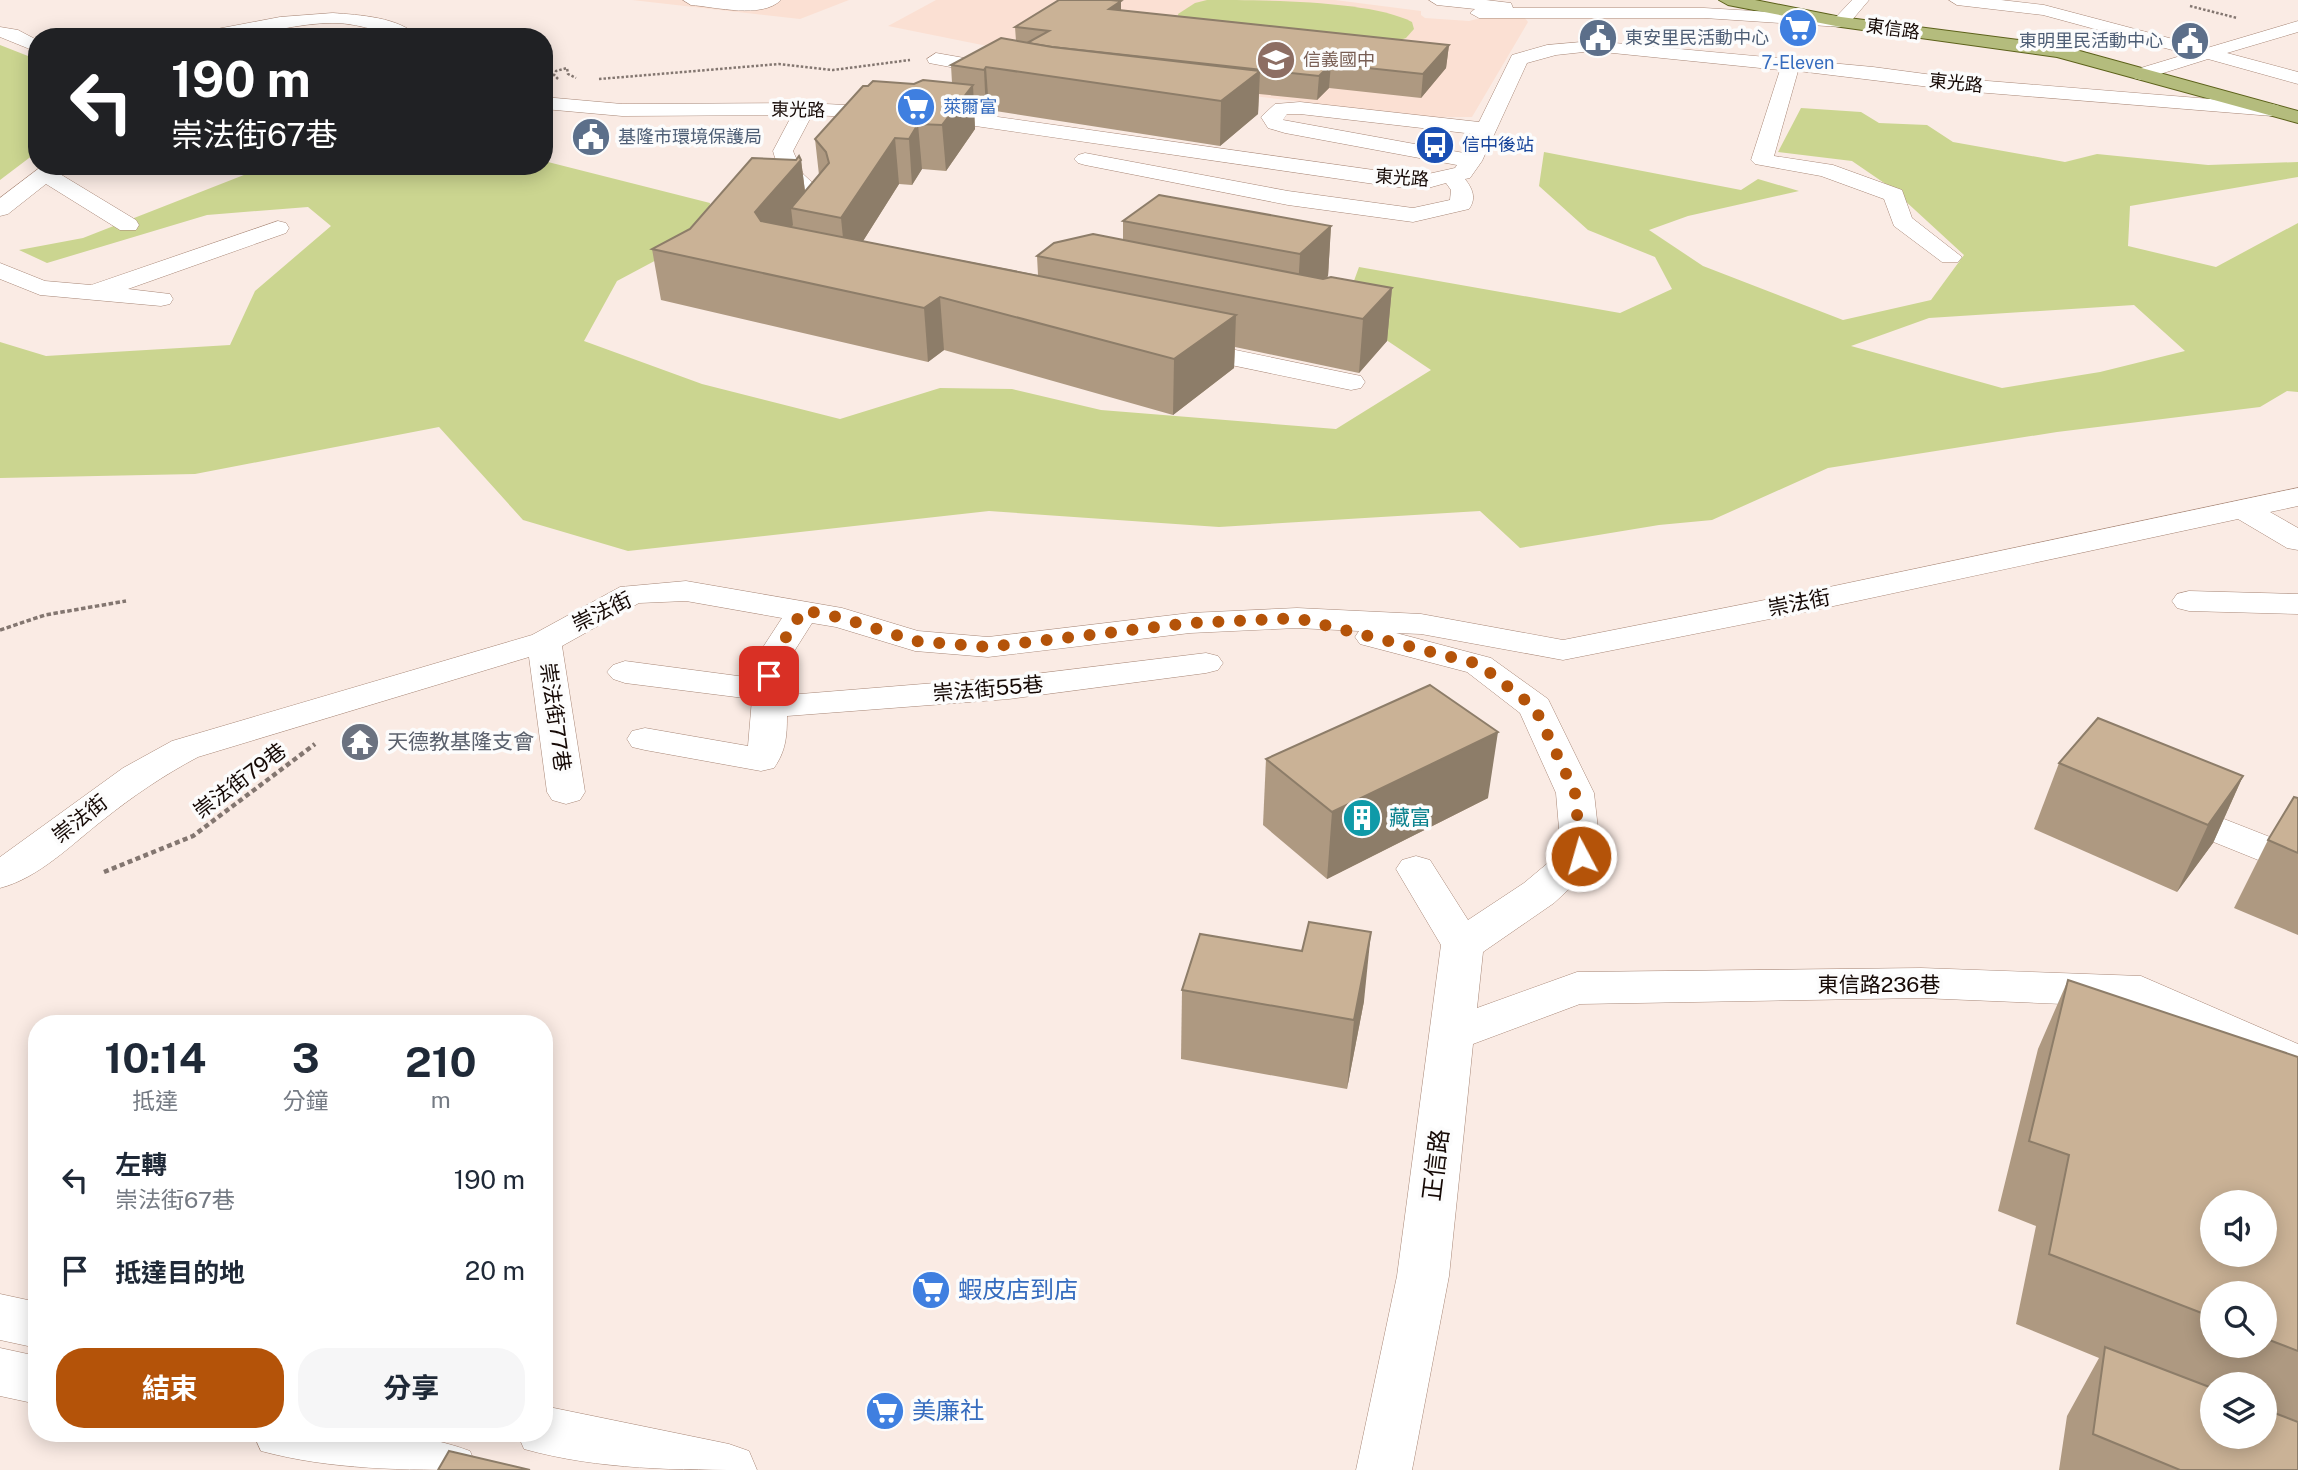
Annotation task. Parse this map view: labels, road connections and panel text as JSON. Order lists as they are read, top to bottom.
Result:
{
  "streets": {
    "main road": ["東信路"],
    "street": [
      "東光路",
      "崇法街",
      "崇法街55巷",
      "崇法街77巷",
      "東信路236巷",
      "正信路"
    ],
    "path": ["崇法街79巷"]
  },
  "crossings": [
    ["東信路", "東光路"],
    ["崇法街", "崇法街77巷"],
    ["崇法街", "正信路"],
    ["東信路236巷", "正信路"]
  ],
  "places": {
    "supermarket": [
      "7-Eleven",
      "萊爾富",
      "蝦皮店到店",
      "美廉社"
    ],
    "public building": ["東安里民活動中心", "東明里民活動中心", "基隆市環境保護局"],
    "school or university": ["信義國中"],
    "bus stop": ["信中後站"],
    "temple": ["天德教基隆支會"],
    "building": ["藏富"]
  },
  "page": {
    "turn": ["190 m", "崇法街67巷"],
    "eta": [
      "10:14",
      "抵達",
      "3",
      "分鐘",
      "210",
      "m"
    ],
    "list": [
      {
        "name": "左轉",
        "note": "崇法街67巷",
        "value": "190 m"
      },
      {
        "name": "抵達目的地",
        "value": "20 m"
      }
    ],
    "buttons": ["結束", "分享"]
  }
}
